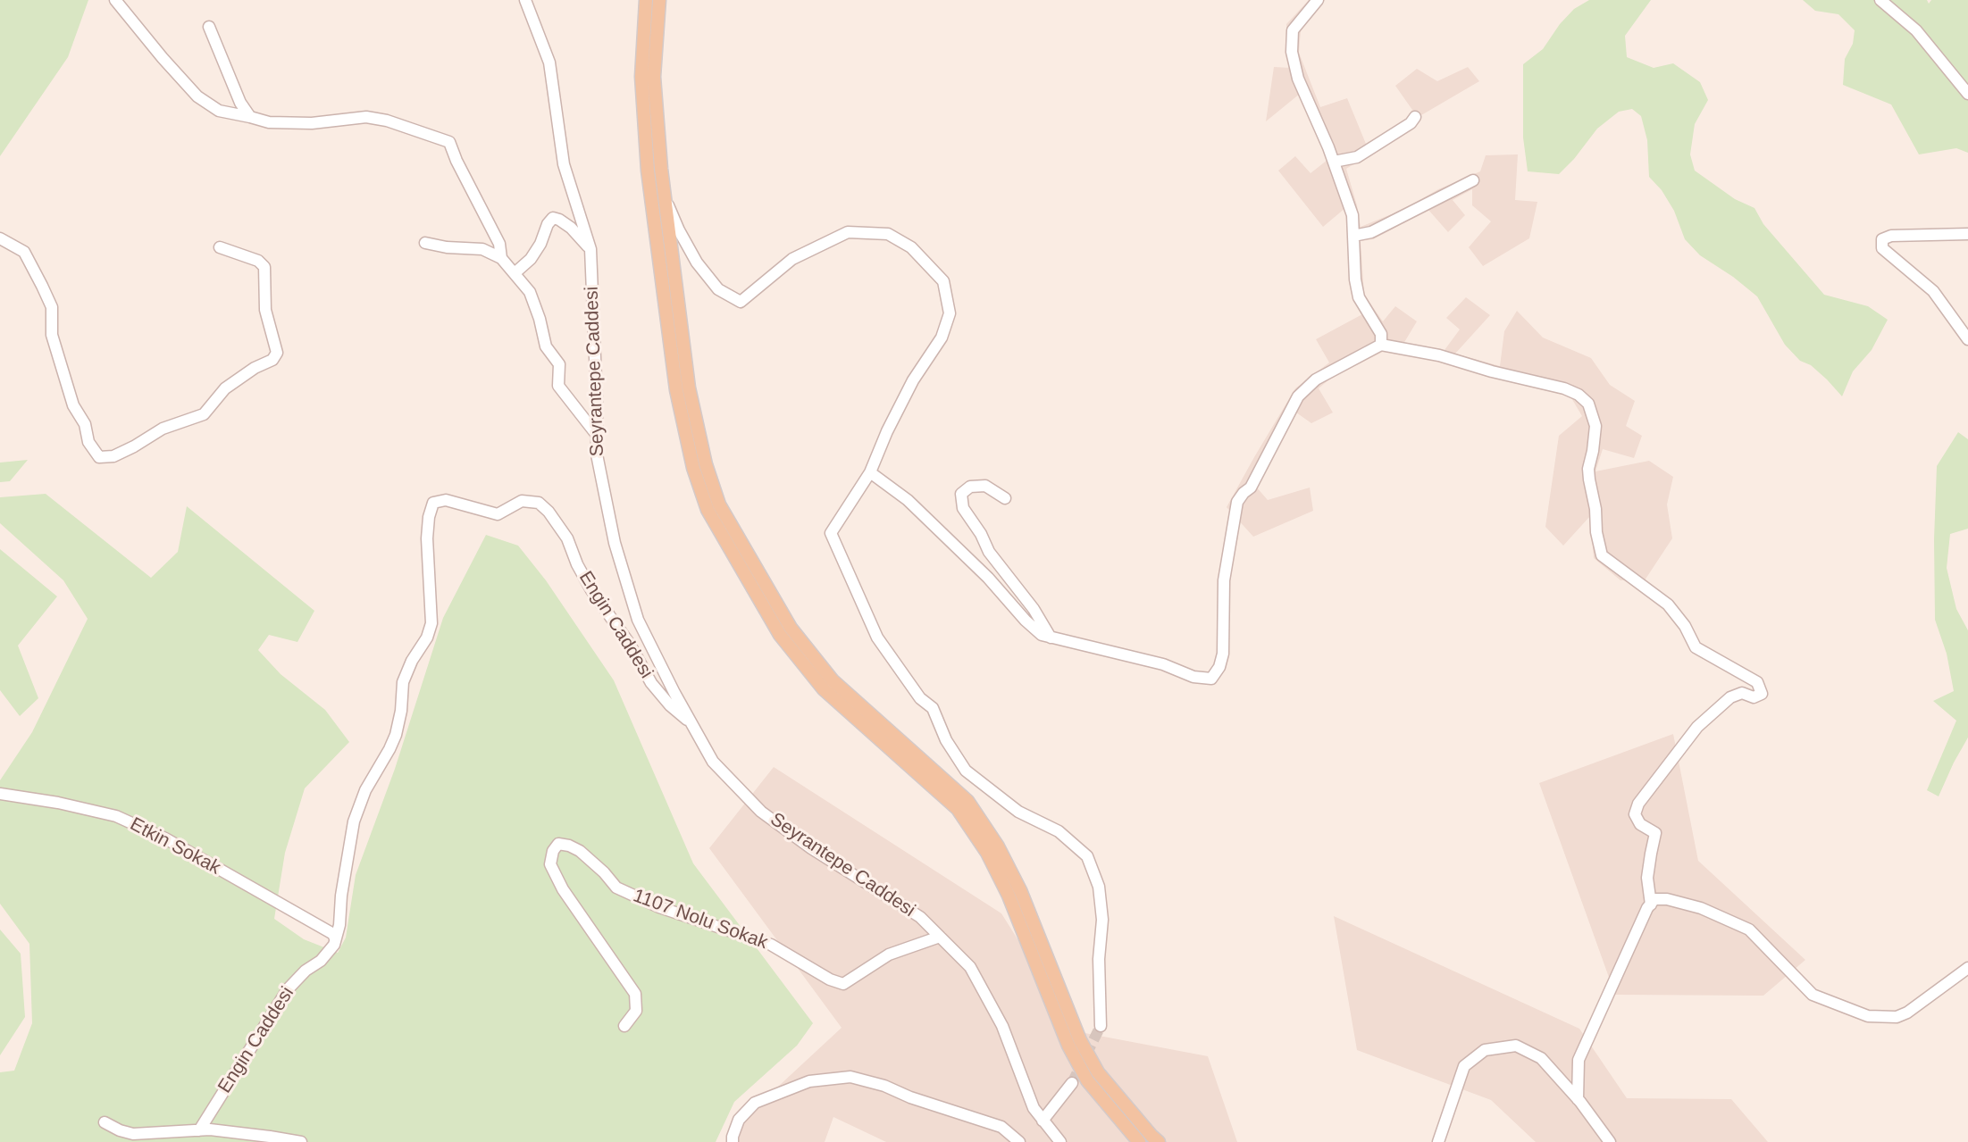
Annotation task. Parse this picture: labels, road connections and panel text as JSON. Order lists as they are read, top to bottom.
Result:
{
  "streets": {
    "street": [
      "Seyrantepe Caddesi",
      "Engin Caddesi",
      "Etkin Sokak",
      "1107 Nolu Sokak"
    ]
  },
  "crossings": [
    ["Seyrantepe Caddesi", "Engin Caddesi"],
    ["Seyrantepe Caddesi", "1107 Nolu Sokak"],
    ["Engin Caddesi", "Etkin Sokak"]
  ]
}
